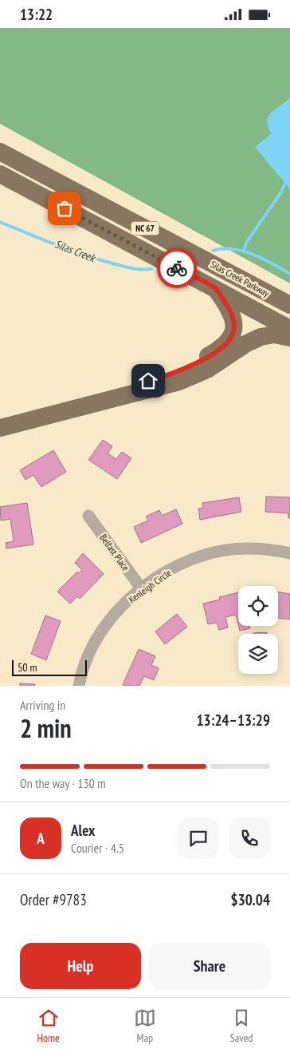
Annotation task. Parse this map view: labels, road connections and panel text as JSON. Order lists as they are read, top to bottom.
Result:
{
  "streets": {
    "main road": ["NC 67", "Silas Creek Parkway"],
    "street": ["Belfast Place", "Kenleigh Circle"]
  },
  "crossings": [
    ["Belfast Place", "Kenleigh Circle"]
  ],
  "water": ["Silas Creek"],
  "scale_bar": "50 m",
  "page": {
    "status": "13:22",
    "scale": "50 m",
    "heading": ["2 min", "Arriving in", "13:24–13:29"],
    "panel": [
      "Alex",
      "Courier · 4.5",
      "Order #9783",
      "$30.04"
    ],
    "bar": "On the way · 130 m",
    "round": "A",
    "buttons": ["Help", "Share"],
    "tabs": ["Home", "Map", "Saved"]
  }
}
